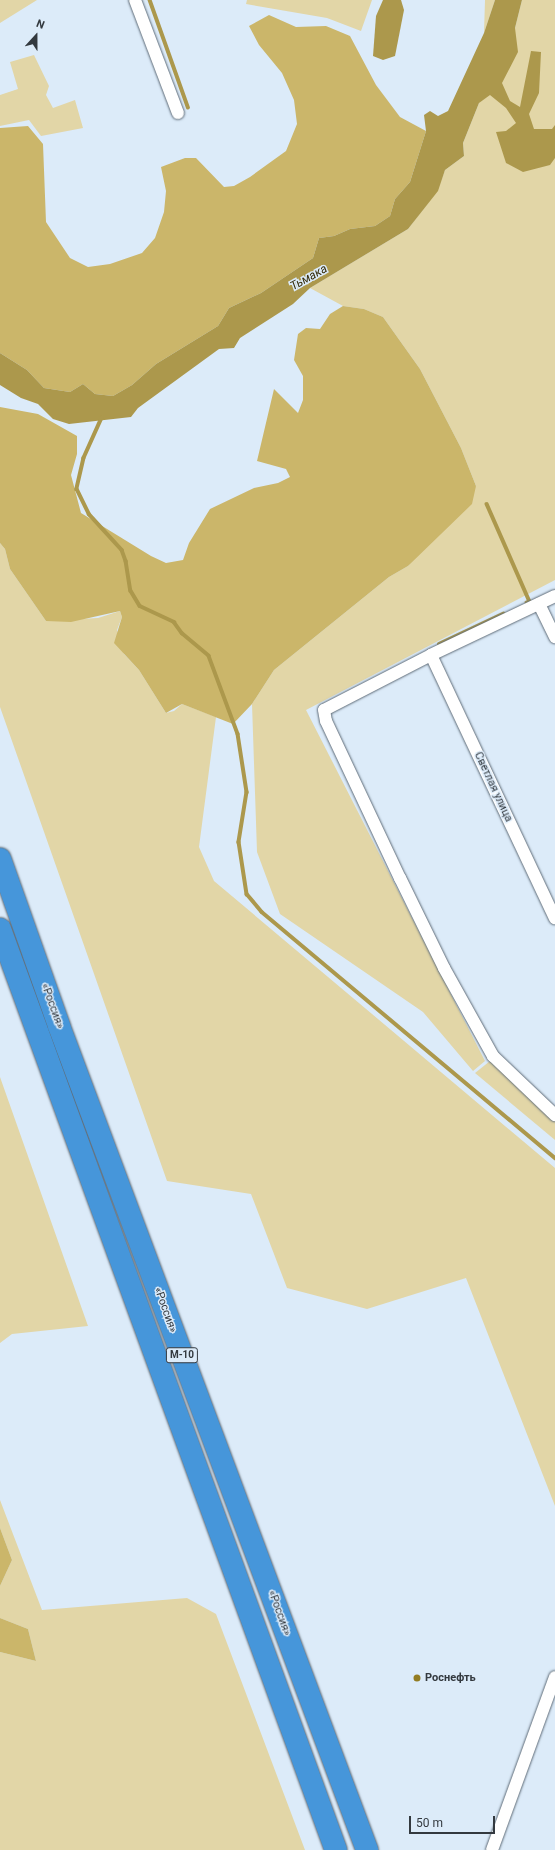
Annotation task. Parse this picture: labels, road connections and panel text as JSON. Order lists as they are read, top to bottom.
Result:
{
  "streets": {
    "highway": ["«Россия»", "М-10"],
    "street": ["Светлая улица"]
  },
  "water": ["Тьмака"],
  "places": ["Роснефть"],
  "scale_bar": "50 m",
  "north": "top"
}
